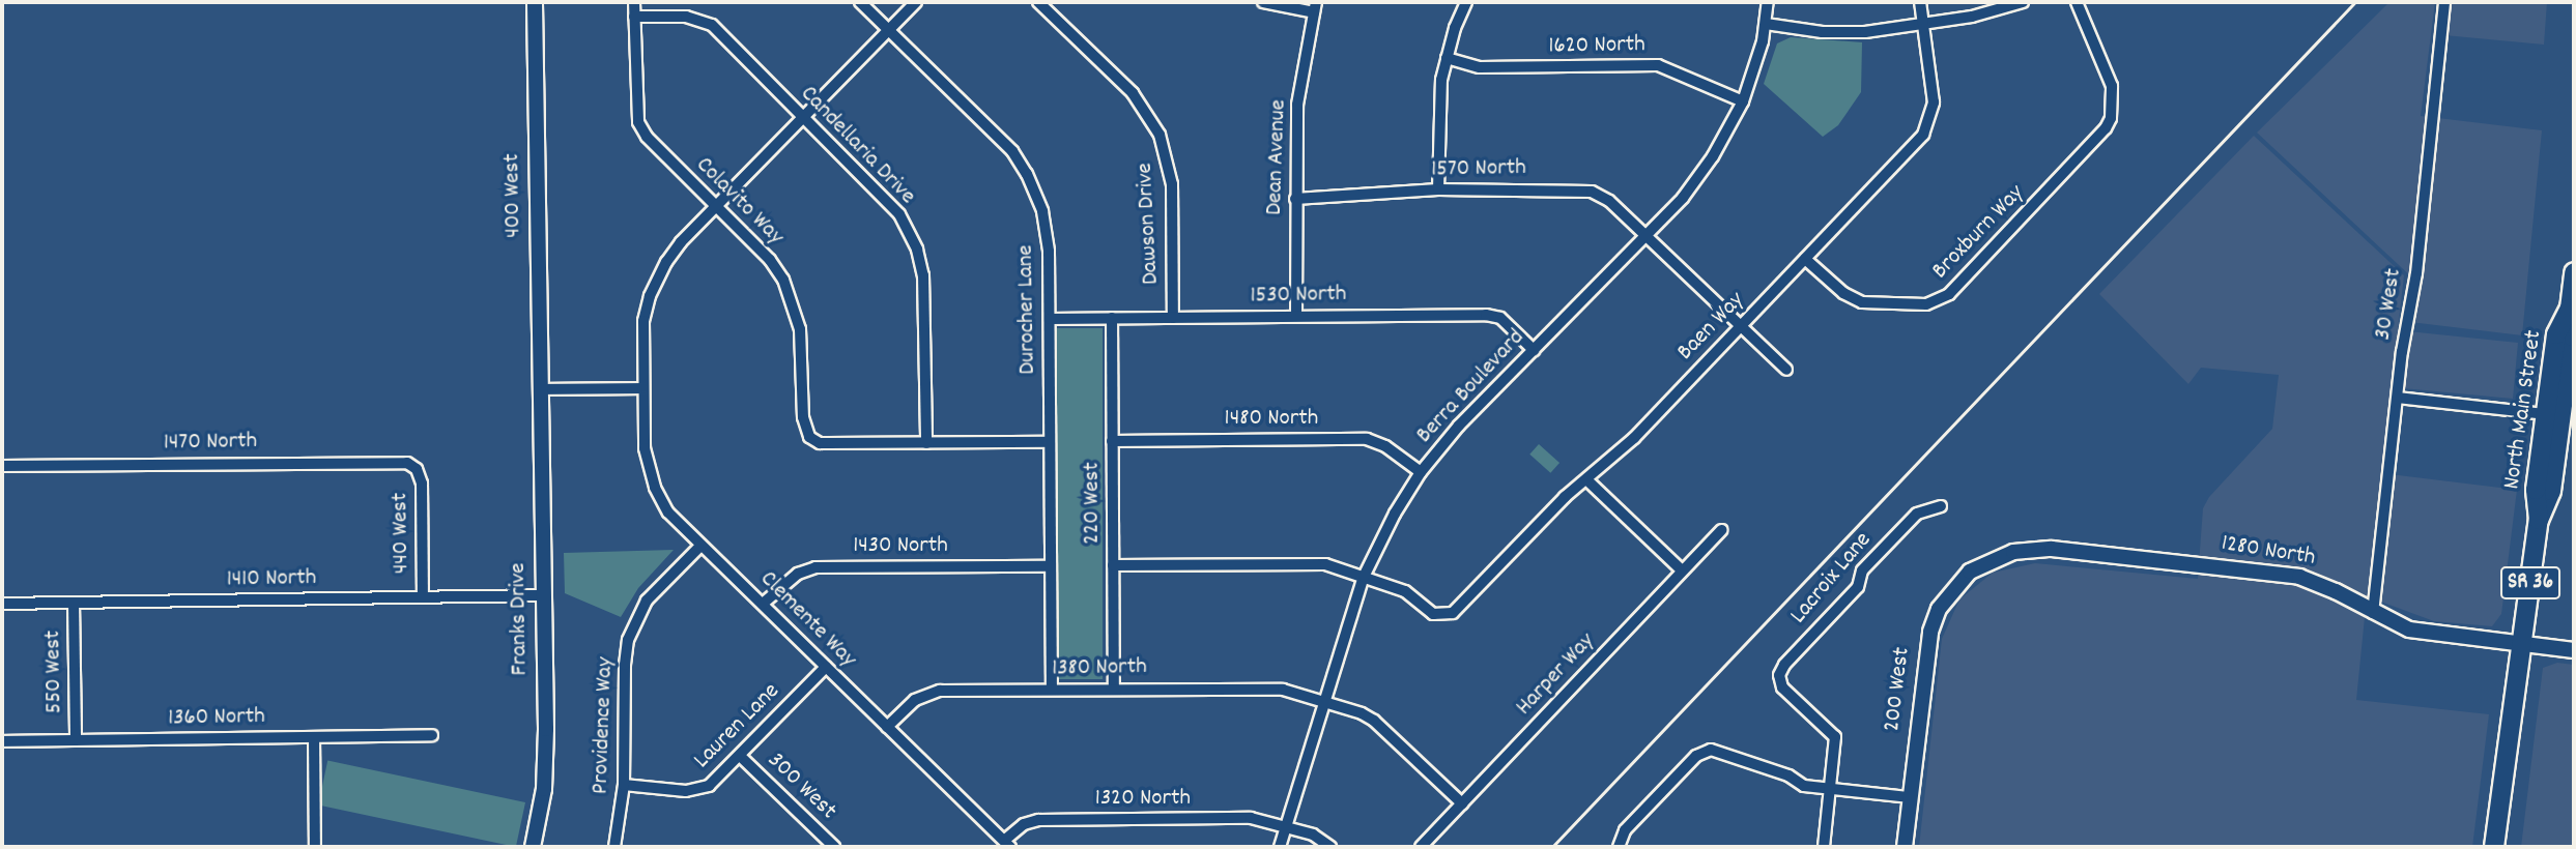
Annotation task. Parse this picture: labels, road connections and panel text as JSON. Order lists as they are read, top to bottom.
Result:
{
  "streets": {
    "highway": ["North Main Street", "SR 36"],
    "street": [
      "1620 North",
      "Candellaria Drive",
      "Dean Avenue",
      "1570 North",
      "400 West",
      "Colavito Way",
      "Dawson Drive",
      "Broxburn Way",
      "1530 North",
      "30 West",
      "Durocher Lane",
      "Baen Way",
      "Berra Boulevard",
      "1480 North",
      "1470 North",
      "220 West",
      "440 West",
      "1430 North",
      "1280 North",
      "Lacroix Lane",
      "1410 North",
      "Franks Drive",
      "Clemente Way",
      "1380 North",
      "550 West",
      "Harper Way",
      "200 West",
      "1360 North",
      "Providence Way",
      "Lauren Lane",
      "300 West",
      "1320 North"
    ]
  },
  "crossings": [
    ["1620 North", "Berra Boulevard"],
    ["Candellaria Drive", "Colavito Way"],
    ["Candellaria Drive", "Clemente Way"],
    ["Dean Avenue", "1570 North"],
    ["Dean Avenue", "1530 North"],
    ["1570 North", "Baen Way"],
    ["1570 North", "Berra Boulevard"],
    ["400 West", "Franks Drive"],
    ["Colavito Way", "Clemente Way"],
    ["Dawson Drive", "1530 North"],
    ["Broxburn Way", "Baen Way"],
    ["1530 North", "Durocher Lane"],
    ["1530 North", "Berra Boulevard"],
    ["1530 North", "220 West"],
    ["30 West", "1280 North"],
    ["Durocher Lane", "1430 North"],
    ["Durocher Lane", "Clemente Way"],
    ["Durocher Lane", "1380 North"],
    ["Baen Way", "Berra Boulevard"],
    ["Berra Boulevard", "1480 North"],
    ["Berra Boulevard", "1380 North"],
    ["Berra Boulevard", "1320 North"],
    ["North Main Street", "1280 North"],
    ["1480 North", "220 West"],
    ["1470 North", "440 West"],
    ["220 West", "1380 North"],
    ["440 West", "1410 North"],
    ["1430 North", "Clemente Way"],
    ["1280 North", "200 West"],
    ["1410 North", "Franks Drive"],
    ["1410 North", "550 West"],
    ["Clemente Way", "1380 North"],
    ["Clemente Way", "Providence Way"],
    ["Clemente Way", "Lauren Lane"],
    ["Clemente Way", "1320 North"],
    ["1380 North", "Harper Way"],
    ["550 West", "1360 North"],
    ["Providence Way", "Lauren Lane"],
    ["Lauren Lane", "300 West"]
  ]
}
